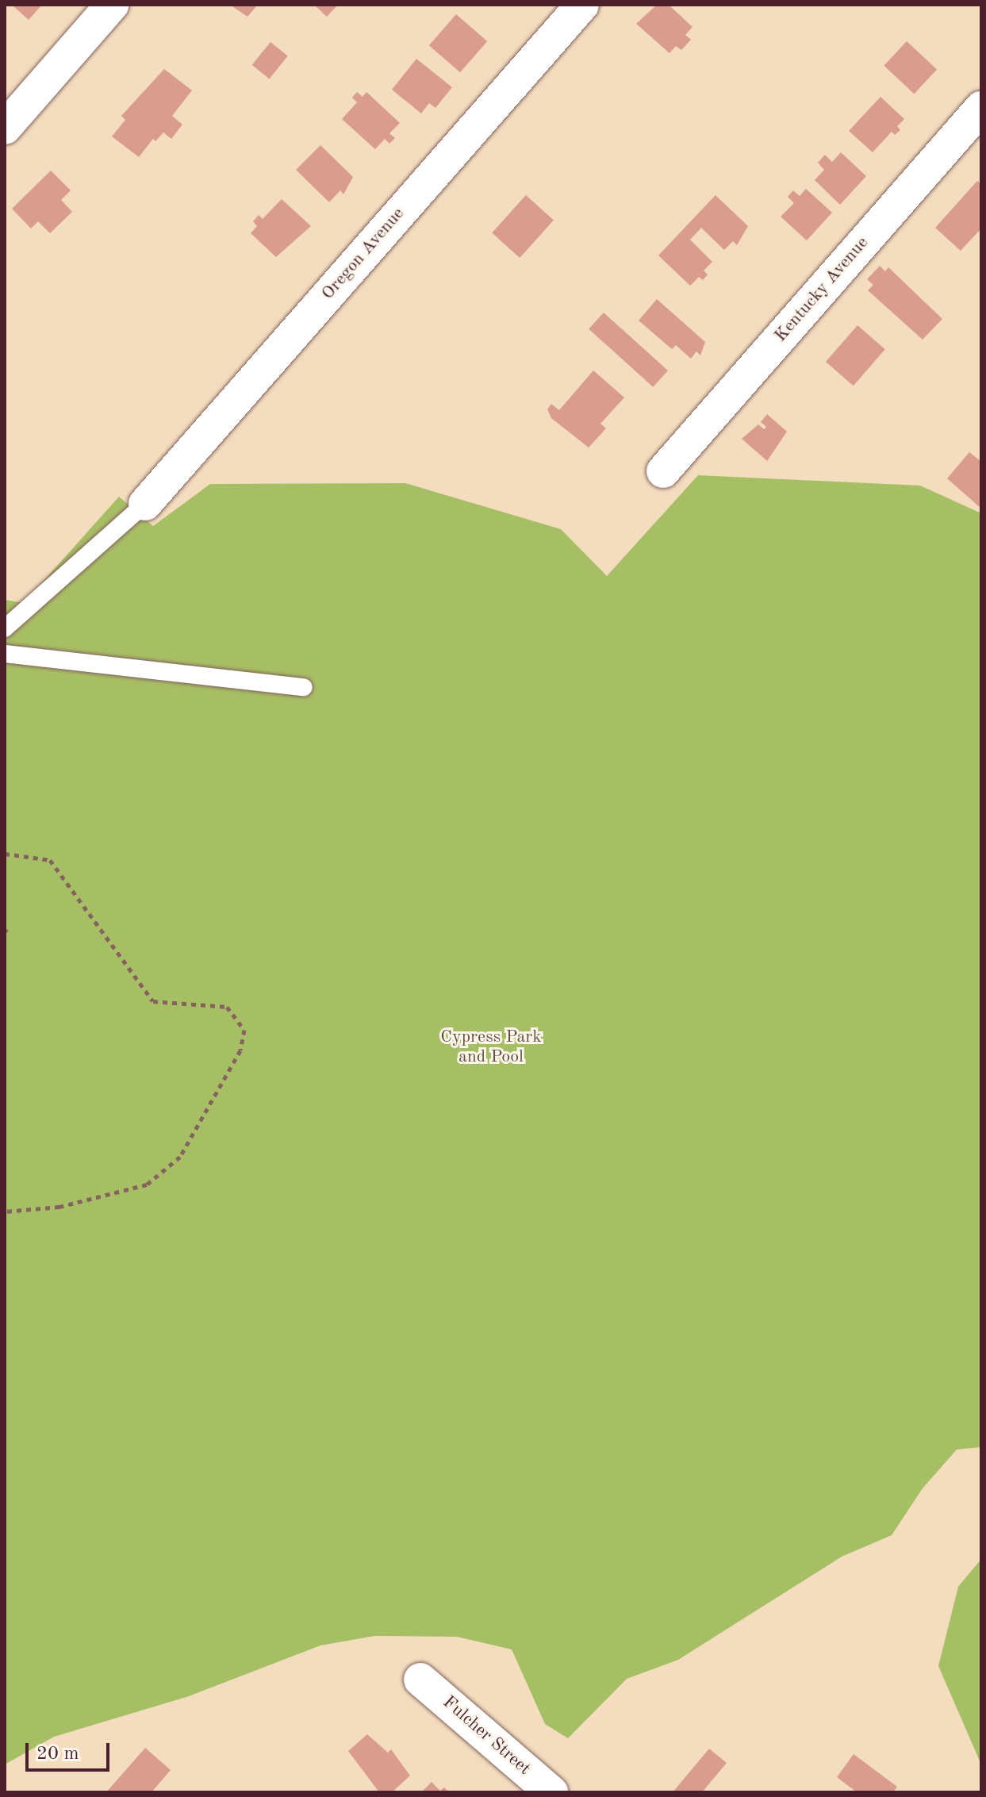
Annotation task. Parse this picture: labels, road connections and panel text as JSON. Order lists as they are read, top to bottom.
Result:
{
  "streets": {
    "street": ["Oregon Avenue", "Kentucky Avenue", "Fulcher Street"]
  },
  "parks": ["Cypress Park and Pool"],
  "scale_bar": "20 m"
}
